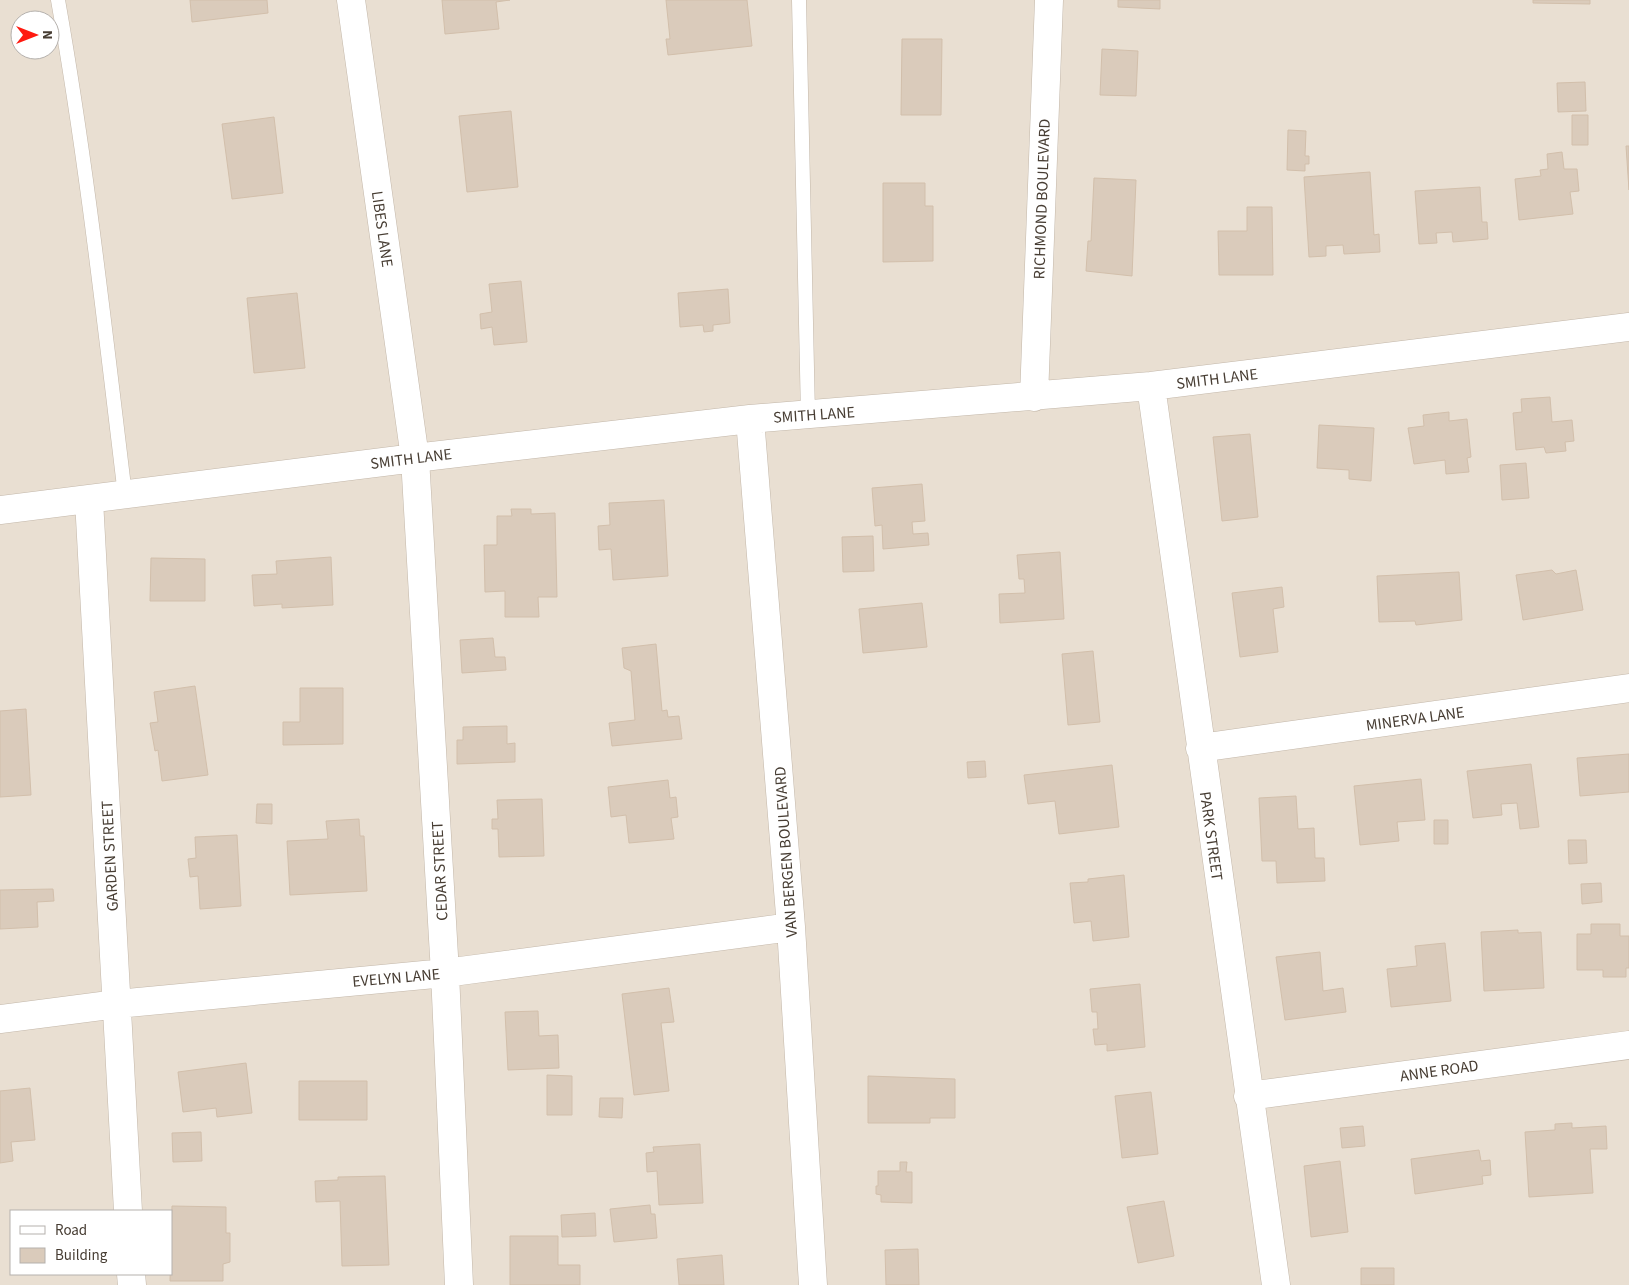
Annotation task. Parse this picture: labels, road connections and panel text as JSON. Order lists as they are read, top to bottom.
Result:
{
  "streets": {
    "street": [
      "RICHMOND BOULEVARD",
      "LIBES LANE",
      "SMITH LANE",
      "MINERVA LANE",
      "PARK STREET",
      "VAN BERGEN BOULEVARD",
      "GARDEN STREET",
      "CEDAR STREET",
      "EVELYN LANE",
      "ANNE ROAD"
    ]
  },
  "crossings": [
    ["RICHMOND BOULEVARD", "SMITH LANE"],
    ["LIBES LANE", "SMITH LANE"],
    ["LIBES LANE", "CEDAR STREET"],
    ["SMITH LANE", "PARK STREET"],
    ["SMITH LANE", "VAN BERGEN BOULEVARD"],
    ["SMITH LANE", "GARDEN STREET"],
    ["SMITH LANE", "CEDAR STREET"],
    ["MINERVA LANE", "PARK STREET"],
    ["PARK STREET", "ANNE ROAD"],
    ["VAN BERGEN BOULEVARD", "EVELYN LANE"],
    ["GARDEN STREET", "EVELYN LANE"],
    ["CEDAR STREET", "EVELYN LANE"]
  ],
  "legend": ["Road", "Building"],
  "north": "right"
}
